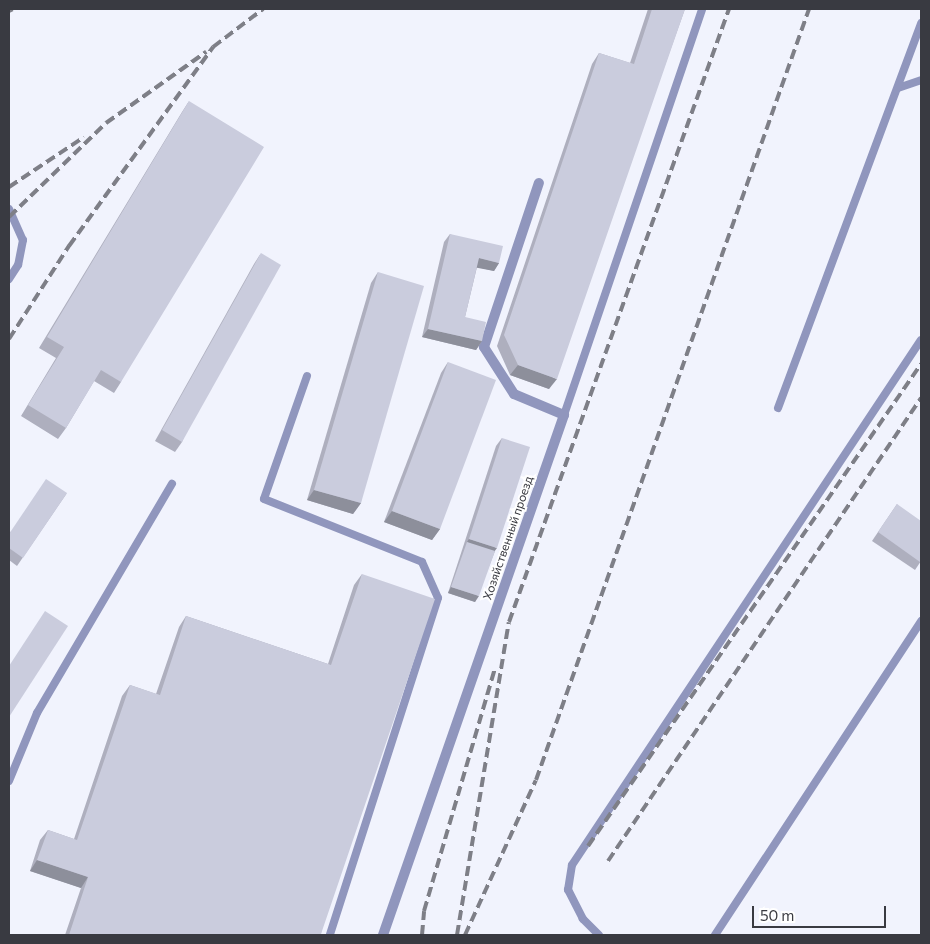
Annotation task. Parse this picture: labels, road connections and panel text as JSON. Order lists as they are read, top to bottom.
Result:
{
  "streets": {
    "street": ["Хозяйственный проезд"]
  },
  "scale_bar": "50 m"
}
